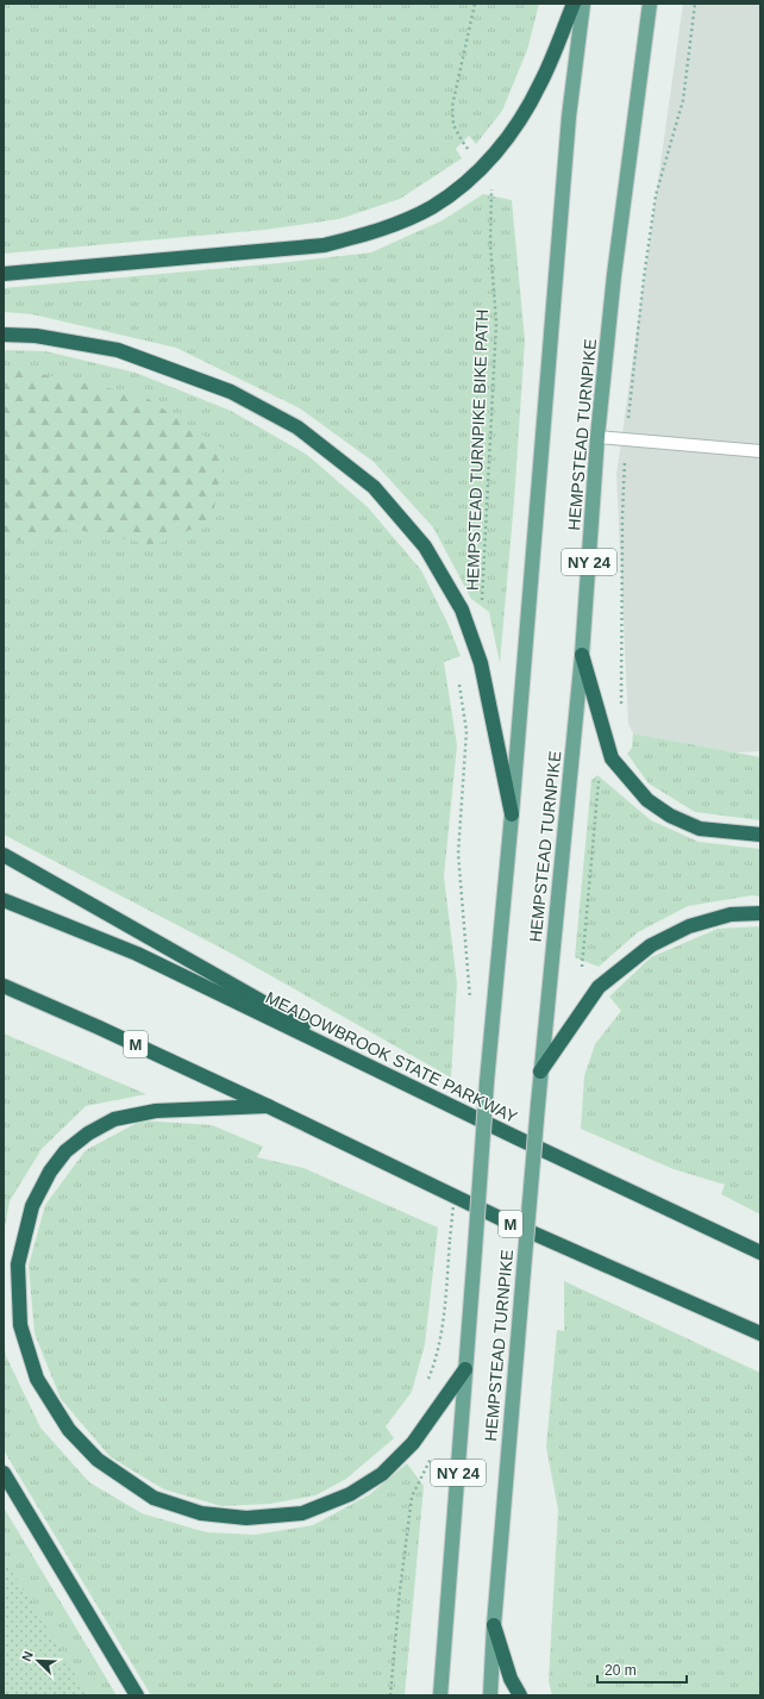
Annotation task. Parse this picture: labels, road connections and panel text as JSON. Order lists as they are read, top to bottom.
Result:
{
  "streets": {
    "highway": ["M", "MEADOWBROOK STATE PARKWAY"],
    "main road": ["HEMPSTEAD TURNPIKE", "NY 24"],
    "path": ["HEMPSTEAD TURNPIKE BIKE PATH"]
  },
  "scale_bar": "20 m",
  "north": "top left"
}
